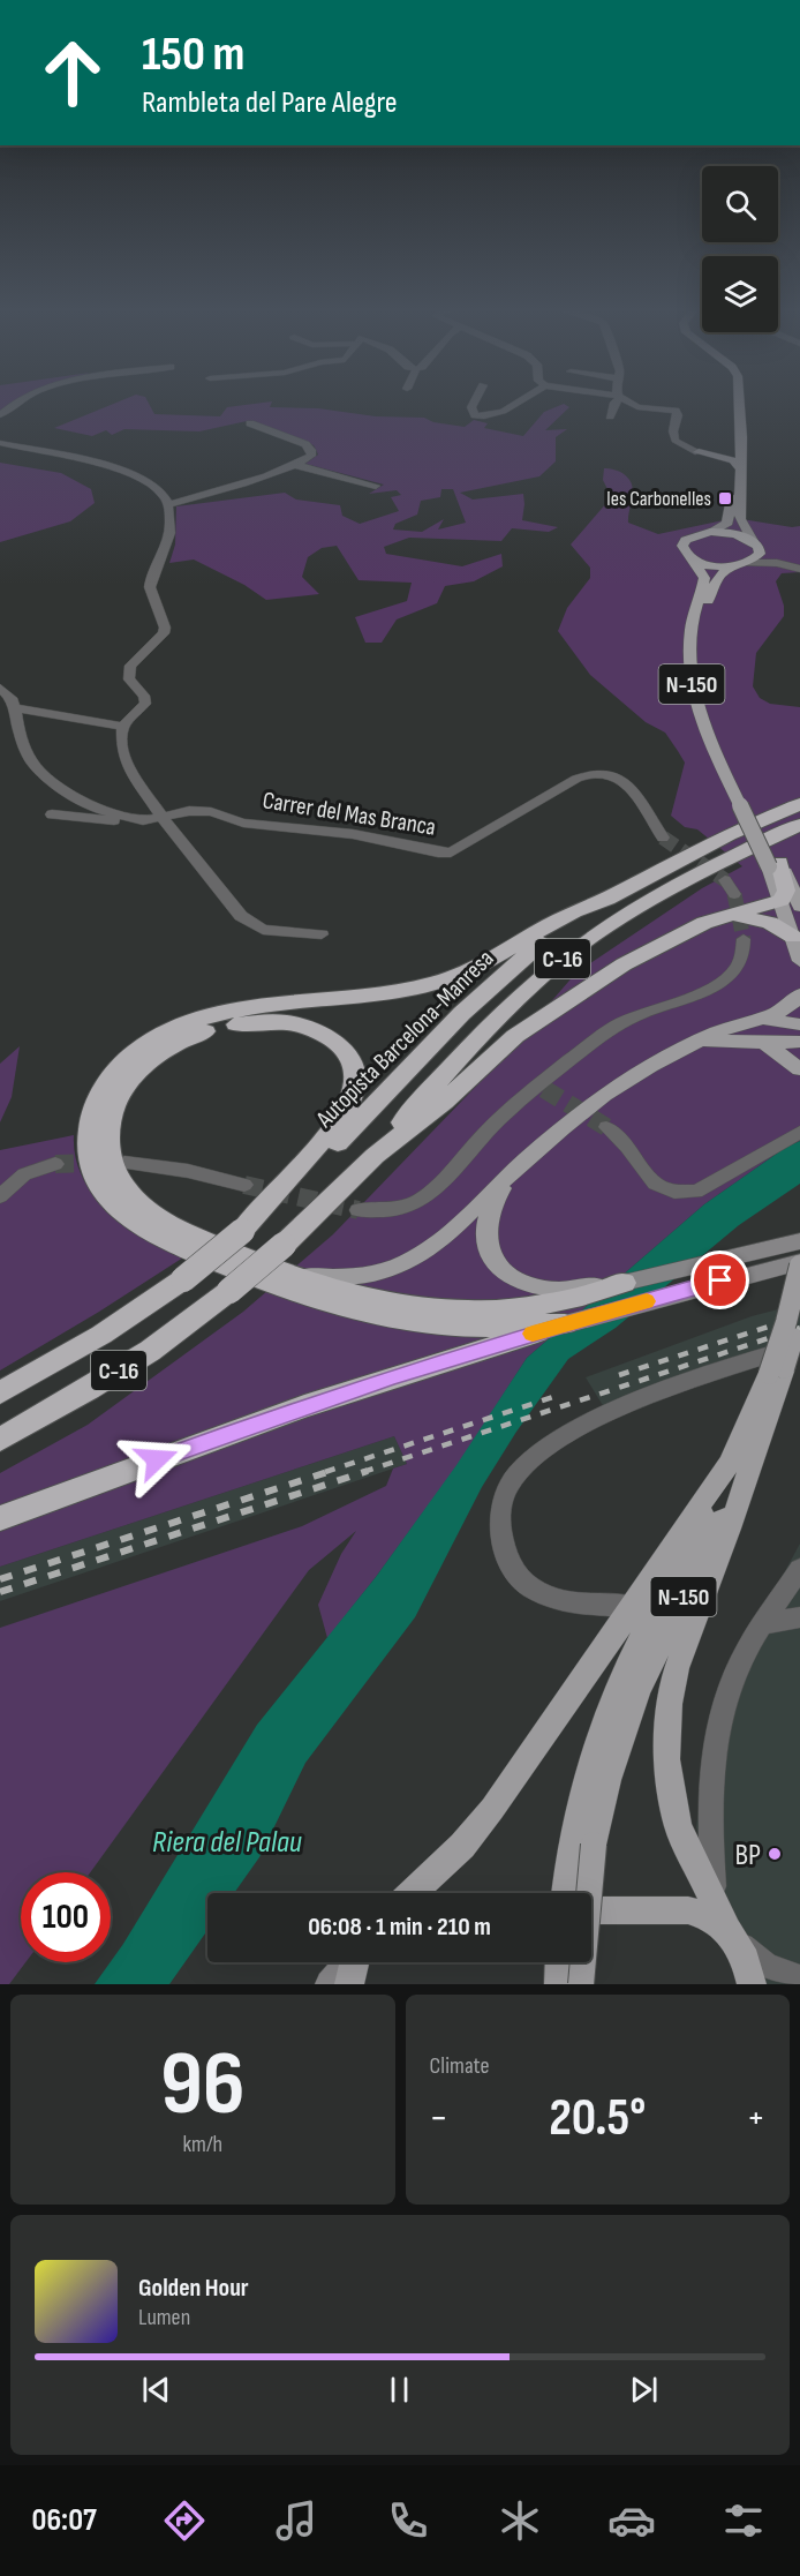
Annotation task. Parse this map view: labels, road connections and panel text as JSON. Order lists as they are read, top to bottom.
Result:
{
  "streets": {
    "highway": ["C-16", "Autopista Barcelona-Manresa"],
    "main road": ["N-150"],
    "street": ["Carrer del Mas Branca"]
  },
  "crossings": [
    ["C-16", "Autopista Barcelona-Manresa"]
  ],
  "water": ["Riera del Palau"],
  "places": {
    "transit": ["les Carbonelles"],
    "other": ["BP"]
  },
  "page": {
    "turn": ["150 m", "Rambleta del Pare Alegre"],
    "limit": "100",
    "trip": "06:08 · 1 min · 210 m",
    "tile": [
      ["96", "km/h"],
      "Climate"
    ],
    "heat": ["−", "20.5°", "+"],
    "song": ["Golden Hour", "Lumen"],
    "tabs": "06:07"
  }
}
